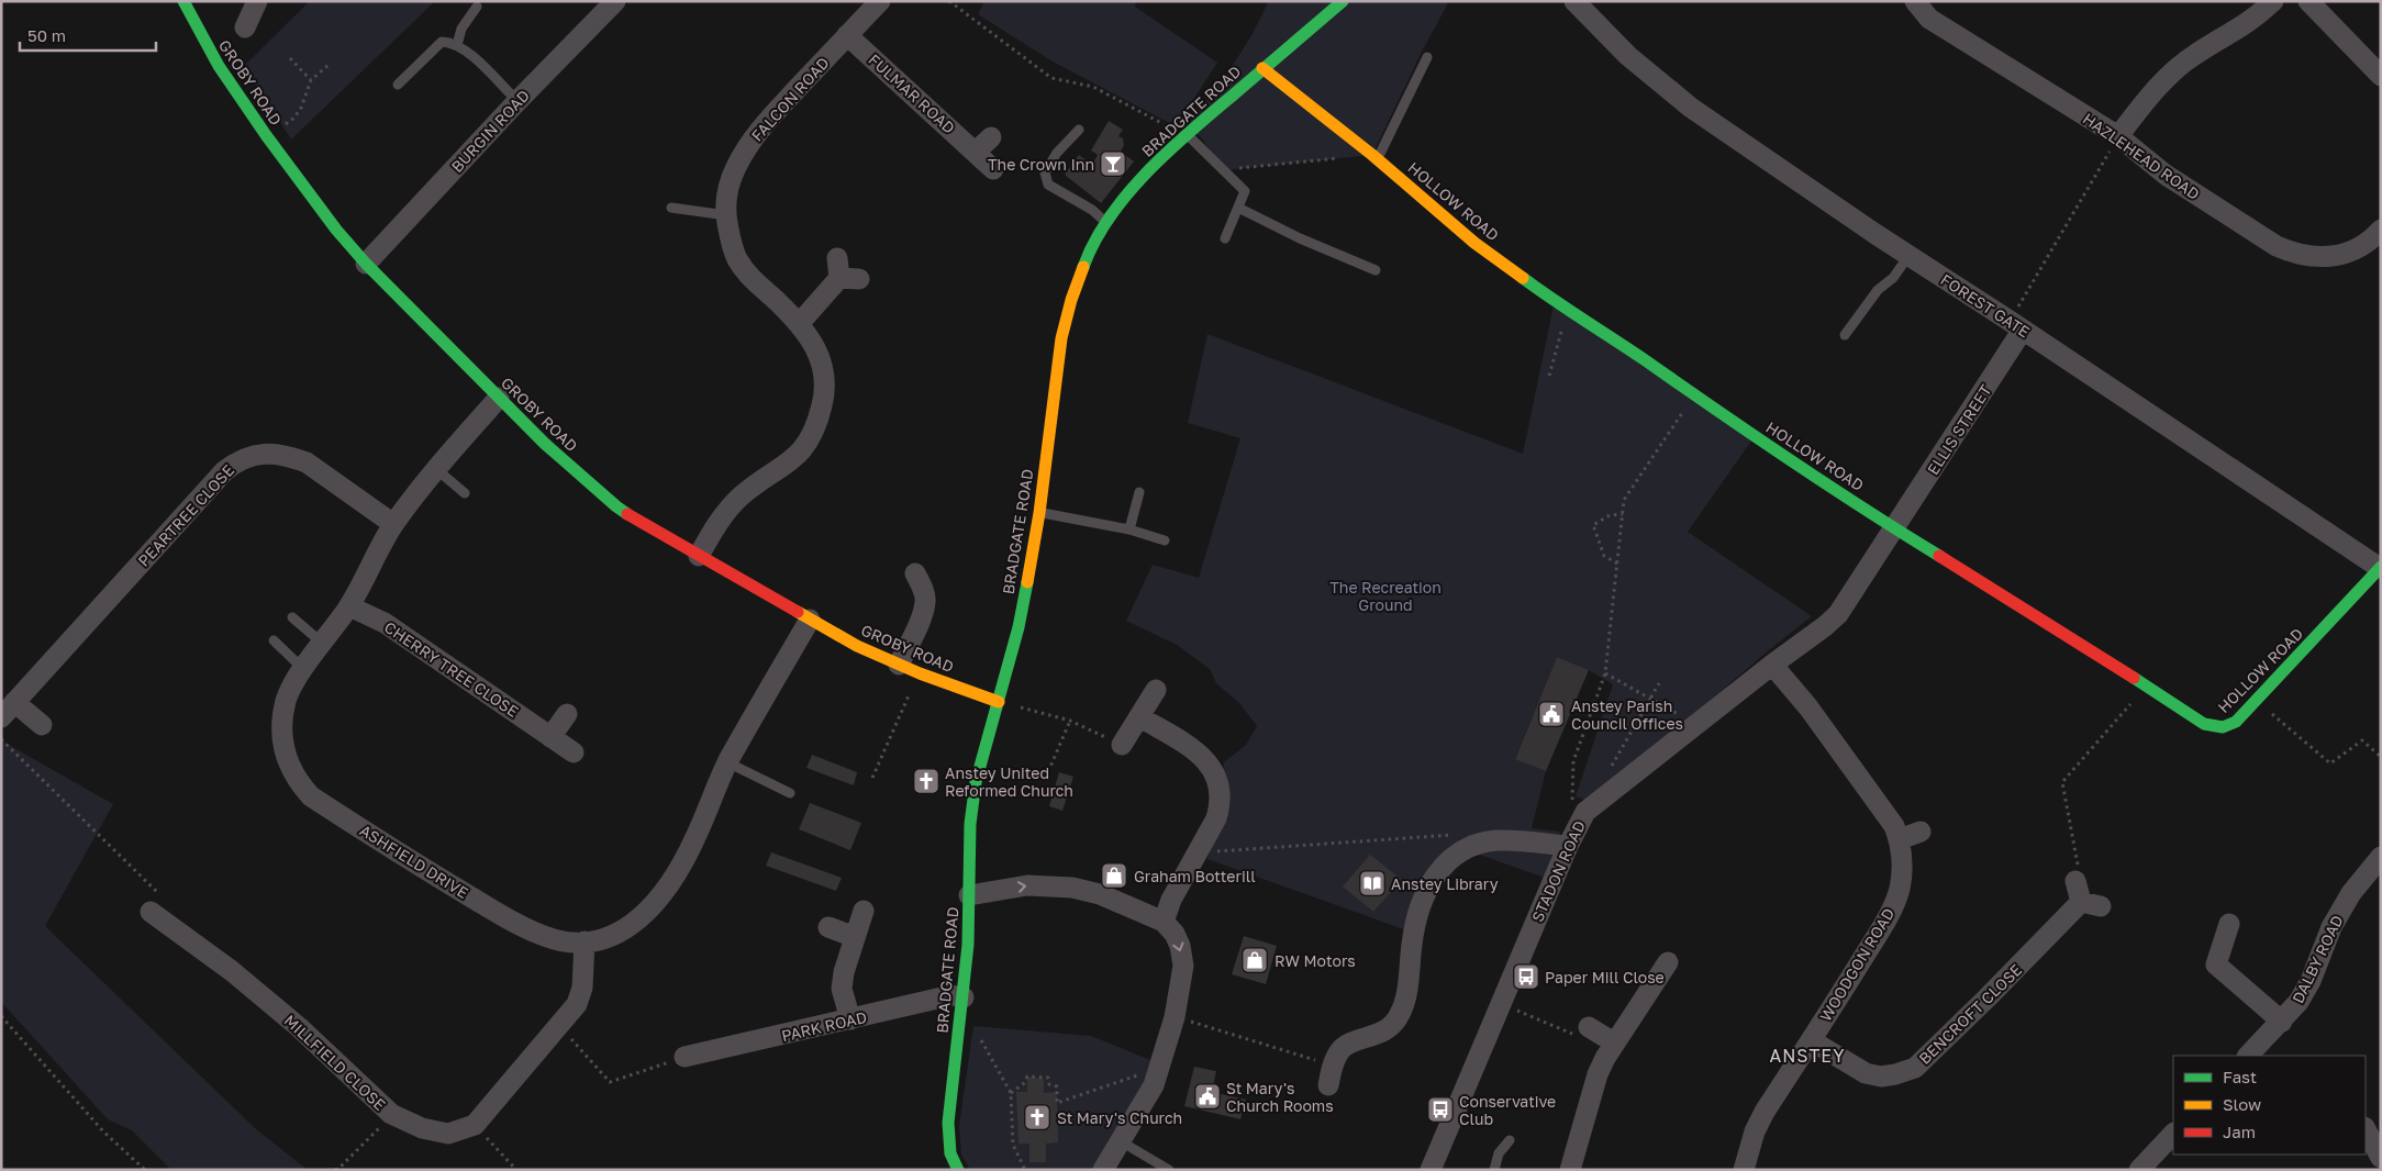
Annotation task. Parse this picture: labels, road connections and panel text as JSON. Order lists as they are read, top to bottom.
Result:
{
  "streets": {
    "street": [
      "GROBY ROAD",
      "FULMAR ROAD",
      "FALCON ROAD",
      "BRADGATE ROAD",
      "BURGIN ROAD",
      "HAZLEHEAD ROAD",
      "HOLLOW ROAD",
      "FOREST GATE",
      "ELLIS STREET",
      "PEARTREE CLOSE",
      "CHERRY TREE CLOSE",
      "ASHFIELD DRIVE",
      "STADON ROAD",
      "DALBY ROAD",
      "WOODGON ROAD",
      "BENCROFT CLOSE",
      "PARK ROAD",
      "MILLFIELD CLOSE"
    ]
  },
  "crossings": [
    ["GROBY ROAD", "FALCON ROAD"],
    ["GROBY ROAD", "BRADGATE ROAD"],
    ["GROBY ROAD", "BURGIN ROAD"],
    ["GROBY ROAD", "ASHFIELD DRIVE"],
    ["FULMAR ROAD", "FALCON ROAD"],
    ["BRADGATE ROAD", "HOLLOW ROAD"],
    ["BRADGATE ROAD", "PARK ROAD"],
    ["HOLLOW ROAD", "FOREST GATE"],
    ["HOLLOW ROAD", "ELLIS STREET"],
    ["HOLLOW ROAD", "STADON ROAD"],
    ["FOREST GATE", "ELLIS STREET"],
    ["ELLIS STREET", "STADON ROAD"],
    ["PEARTREE CLOSE", "ASHFIELD DRIVE"],
    ["CHERRY TREE CLOSE", "ASHFIELD DRIVE"],
    ["STADON ROAD", "WOODGON ROAD"],
    ["WOODGON ROAD", "BENCROFT CLOSE"]
  ],
  "districts": ["ANSTEY"],
  "parks": ["The Recreation Ground"],
  "places": {
    "bar": ["The Crown Inn"],
    "public building": ["Anstey Parish Council Offices", "St Mary's Church Rooms"],
    "church": ["Anstey United Reformed Church", "St Mary's Church"],
    "shop": ["Graham Botterill", "RW Motors"],
    "library": ["Anstey Library"],
    "bus stop": ["Paper Mill Close", "Conservative Club"]
  },
  "legend": ["Fast", "Slow", "Jam"],
  "scale_bar": "50 m"
}
